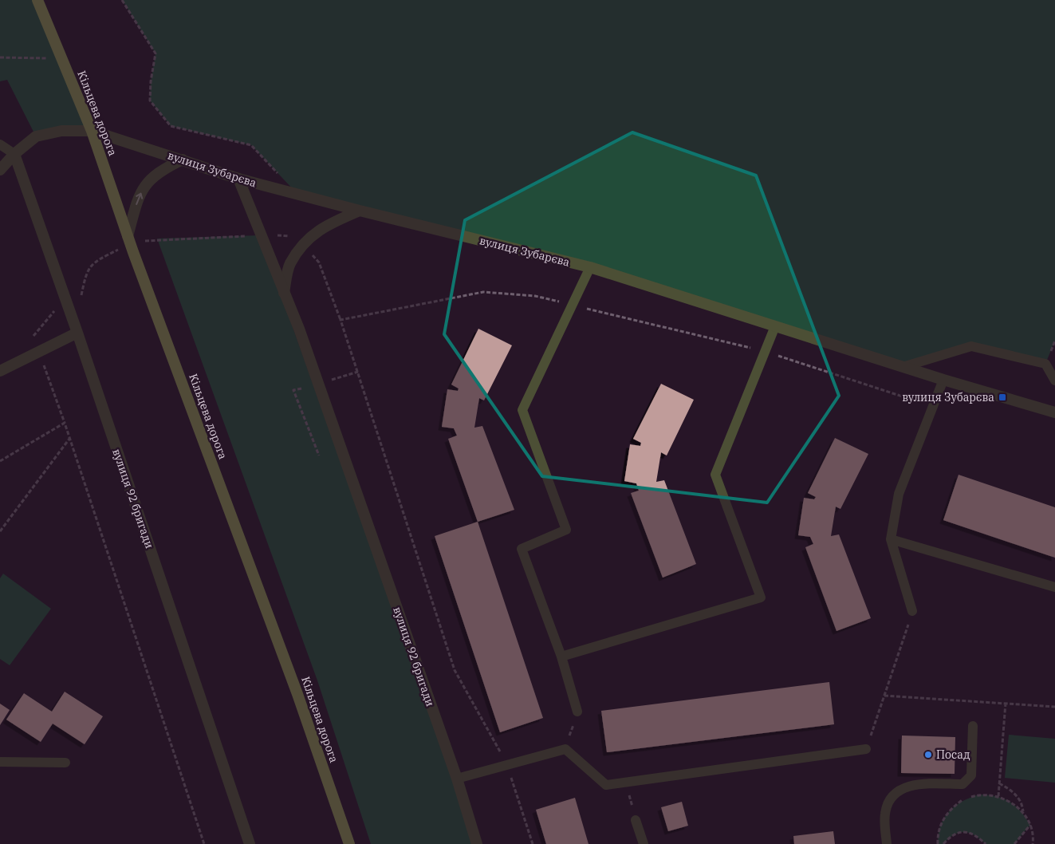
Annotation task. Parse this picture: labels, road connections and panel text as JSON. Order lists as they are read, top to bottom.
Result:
{
  "streets": {
    "highway": ["Кільцева дорога"],
    "street": ["вулиця Зубарєва", "вулиця 92 бригади"]
  },
  "crossings": [
    ["Кільцева дорога", "вулиця Зубарєва"],
    ["вулиця Зубарєва", "вулиця 92 бригади"]
  ],
  "places": {
    "transit": ["вулиця Зубарєва"],
    "other": ["Посад"]
  }
}
